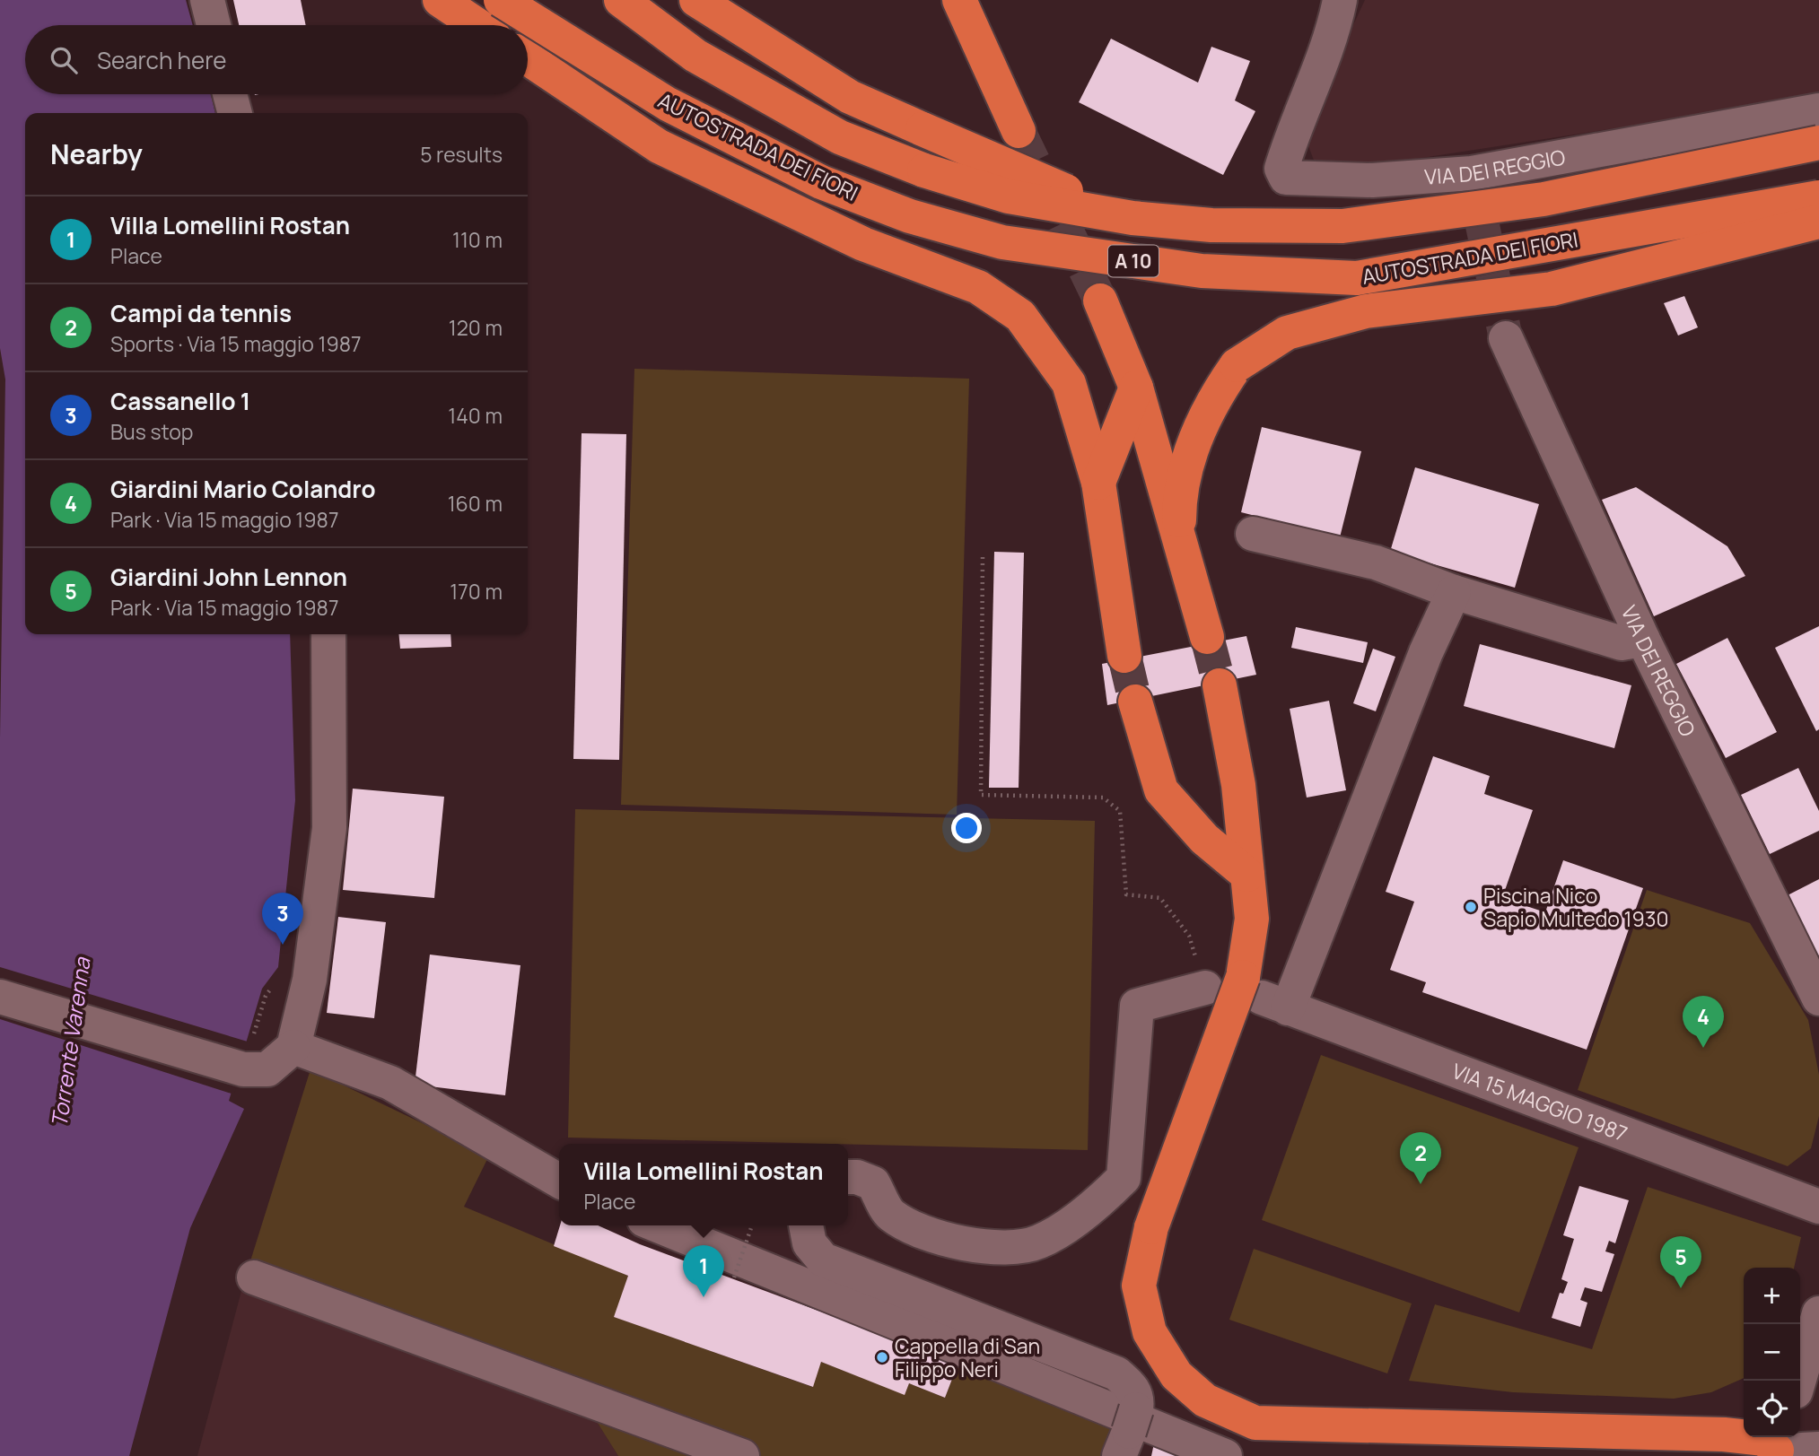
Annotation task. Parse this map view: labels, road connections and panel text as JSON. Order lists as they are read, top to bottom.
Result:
{
  "streets": {
    "highway": ["AUTOSTRADA DEI FIORI", "A 10"],
    "street": ["VIA DEI REGGIO", "VIA 15 MAGGIO 1987"]
  },
  "water": ["Torrente Varenna"],
  "places": ["Piscina Nico Sapio Multedo 1930", "Cappella di San Filippo Neri"],
  "page": {
    "search": "Search here",
    "heading": ["Nearby", "5 results"],
    "list": [
      {
        "mark": "1",
        "name": "Villa Lomellini Rostan",
        "note": "Place",
        "value": "110 m"
      },
      {
        "mark": "2",
        "name": "Campi da tennis",
        "note": "Sports · Via 15 maggio 1987",
        "value": "120 m"
      },
      {
        "mark": "3",
        "name": "Cassanello 1",
        "note": "Bus stop",
        "value": "140 m"
      },
      {
        "mark": "4",
        "name": "Giardini Mario Colandro",
        "note": "Park · Via 15 maggio 1987",
        "value": "160 m"
      },
      {
        "mark": "5",
        "name": "Giardini John Lennon",
        "note": "Park · Via 15 maggio 1987",
        "value": "170 m"
      }
    ],
    "pins": [
      "3",
      "4",
      "2",
      "5",
      "1"
    ],
    "popup": ["Villa Lomellini Rostan", "Place"],
    "map_buttons": ["+", "−"]
  }
}
